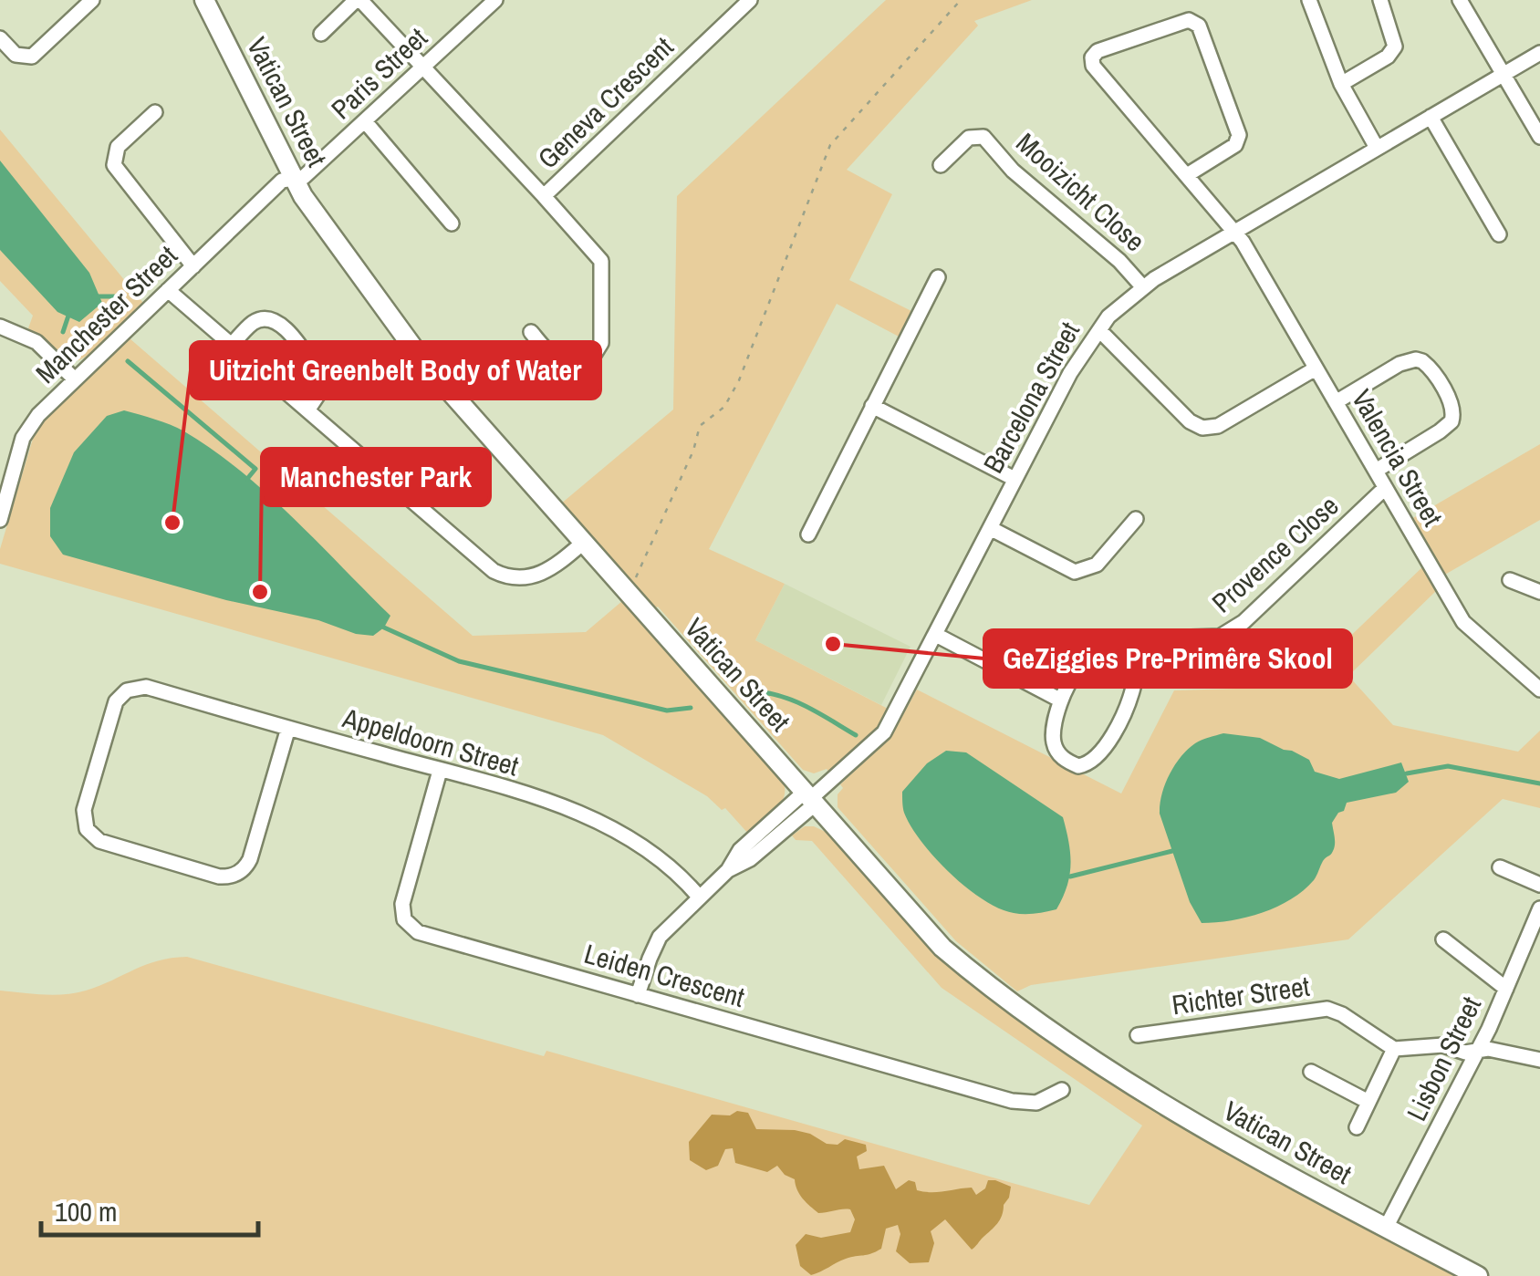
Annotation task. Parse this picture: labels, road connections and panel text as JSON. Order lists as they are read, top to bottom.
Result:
{
  "streets": {
    "street": [
      "Paris Street",
      "Vatican Street",
      "Geneva Crescent",
      "Mooizicht Close",
      "Manchester Street",
      "Barcelona Street",
      "Valencia Street",
      "Provence Close",
      "Appeldoorn Street",
      "Leiden Crescent",
      "Richter Street",
      "Lisbon Street"
    ]
  },
  "crossings": [
    ["Paris Street", "Vatican Street"],
    ["Paris Street", "Geneva Crescent"],
    ["Paris Street", "Manchester Street"],
    ["Vatican Street", "Manchester Street"],
    ["Vatican Street", "Barcelona Street"],
    ["Vatican Street", "Lisbon Street"],
    ["Mooizicht Close", "Barcelona Street"],
    ["Barcelona Street", "Valencia Street"],
    ["Barcelona Street", "Appeldoorn Street"],
    ["Barcelona Street", "Leiden Crescent"],
    ["Valencia Street", "Provence Close"],
    ["Appeldoorn Street", "Leiden Crescent"]
  ],
  "places": ["Uitzicht Greenbelt Body of Water", "Manchester Park", "GeZiggies Pre-Primêre Skool"],
  "scale_bar": "100 m"
}
